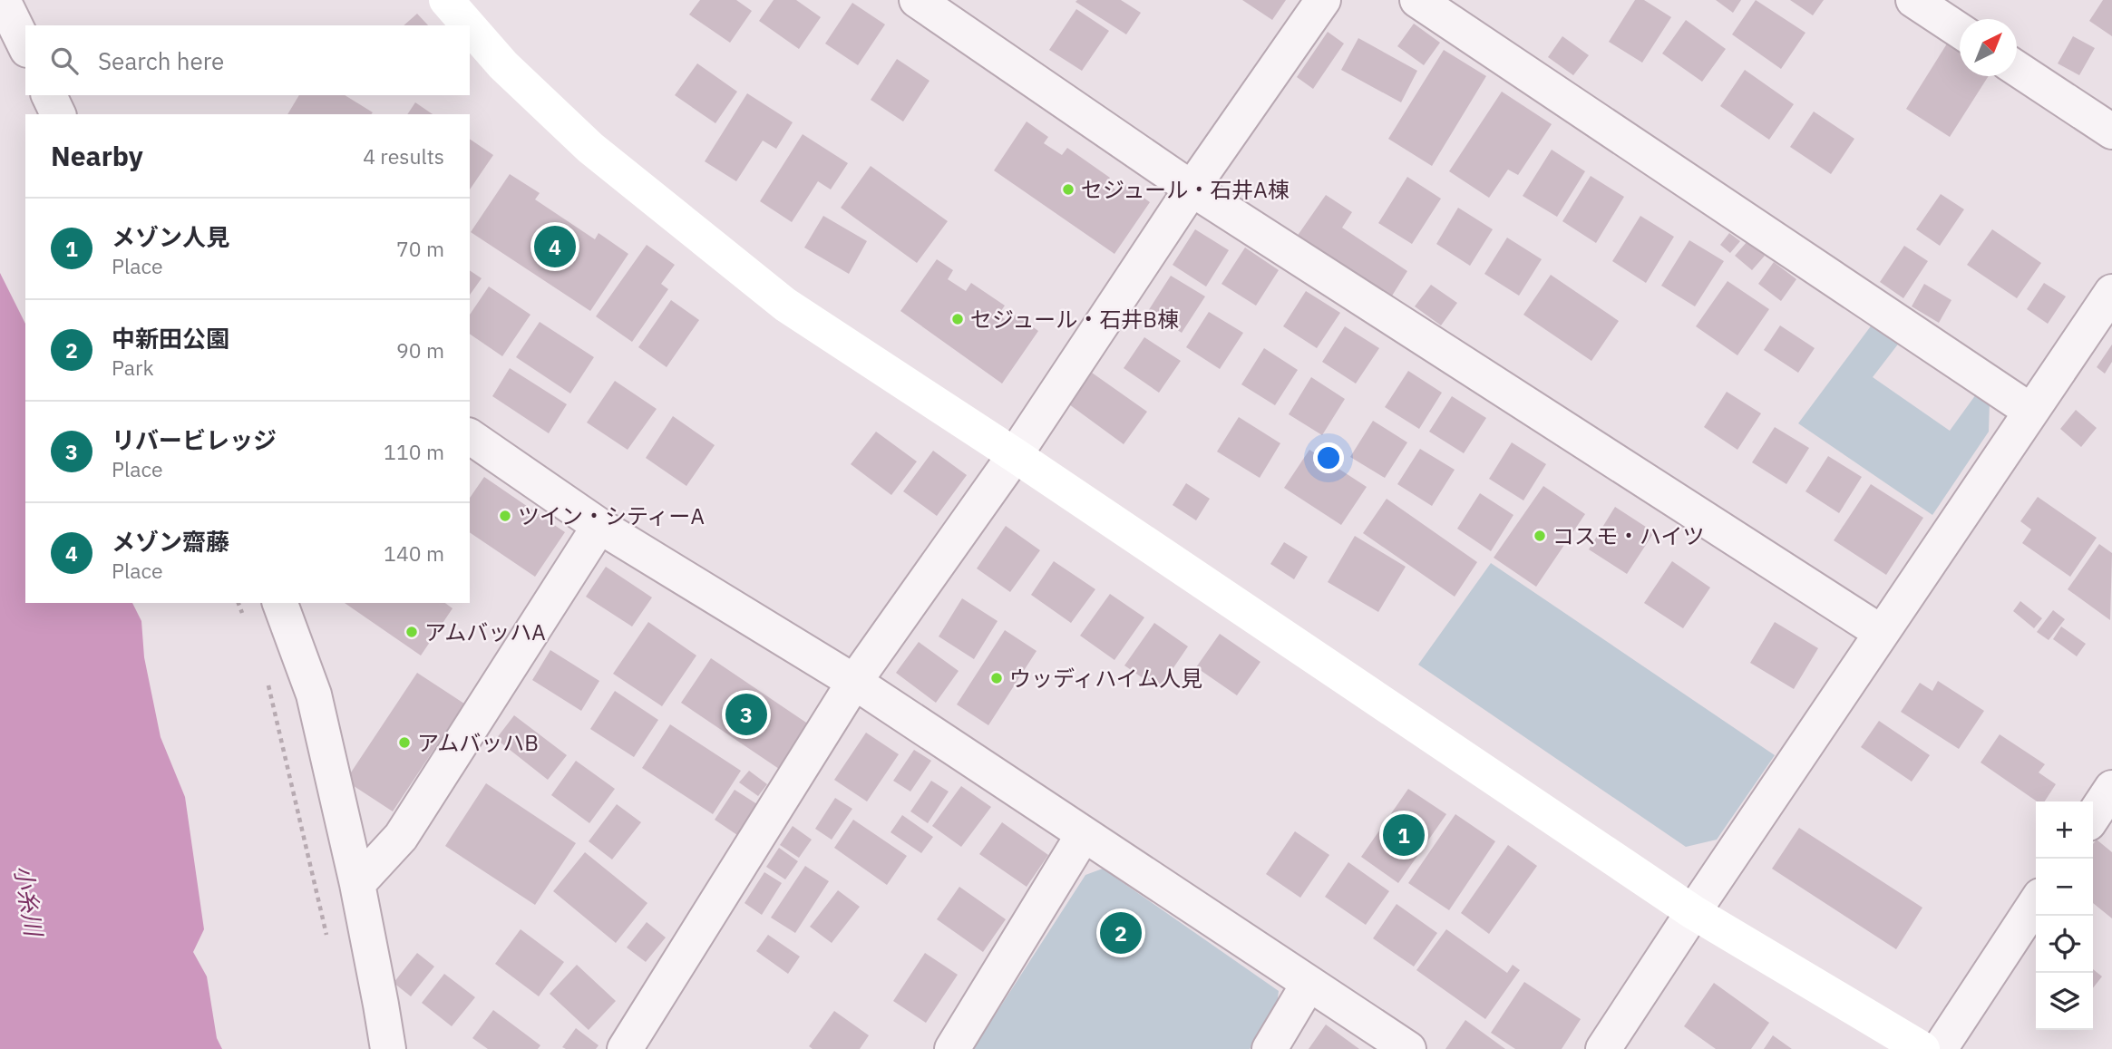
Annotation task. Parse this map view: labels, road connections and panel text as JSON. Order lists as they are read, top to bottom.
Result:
{
  "water": ["小糸川"],
  "places": [
    "セジュール・石井A棟",
    "セジュール・石井B棟",
    "ツイン・シティーA",
    "コスモ・ハイツ",
    "アムバッハA",
    "ウッディハイム人見",
    "アムバッハB"
  ],
  "north": "top right",
  "page": {
    "search": "Search here",
    "heading": ["Nearby", "4 results"],
    "list": [
      {
        "mark": "1",
        "name": "メゾン人見",
        "note": "Place",
        "value": "70 m"
      },
      {
        "mark": "2",
        "name": "中新田公園",
        "note": "Park",
        "value": "90 m"
      },
      {
        "mark": "3",
        "name": "リバービレッジ",
        "note": "Place",
        "value": "110 m"
      },
      {
        "mark": "4",
        "name": "メゾン齋藤",
        "note": "Place",
        "value": "140 m"
      }
    ],
    "pins": [
      "4",
      "3",
      "1",
      "2"
    ],
    "map_buttons": ["+", "−"]
  }
}
